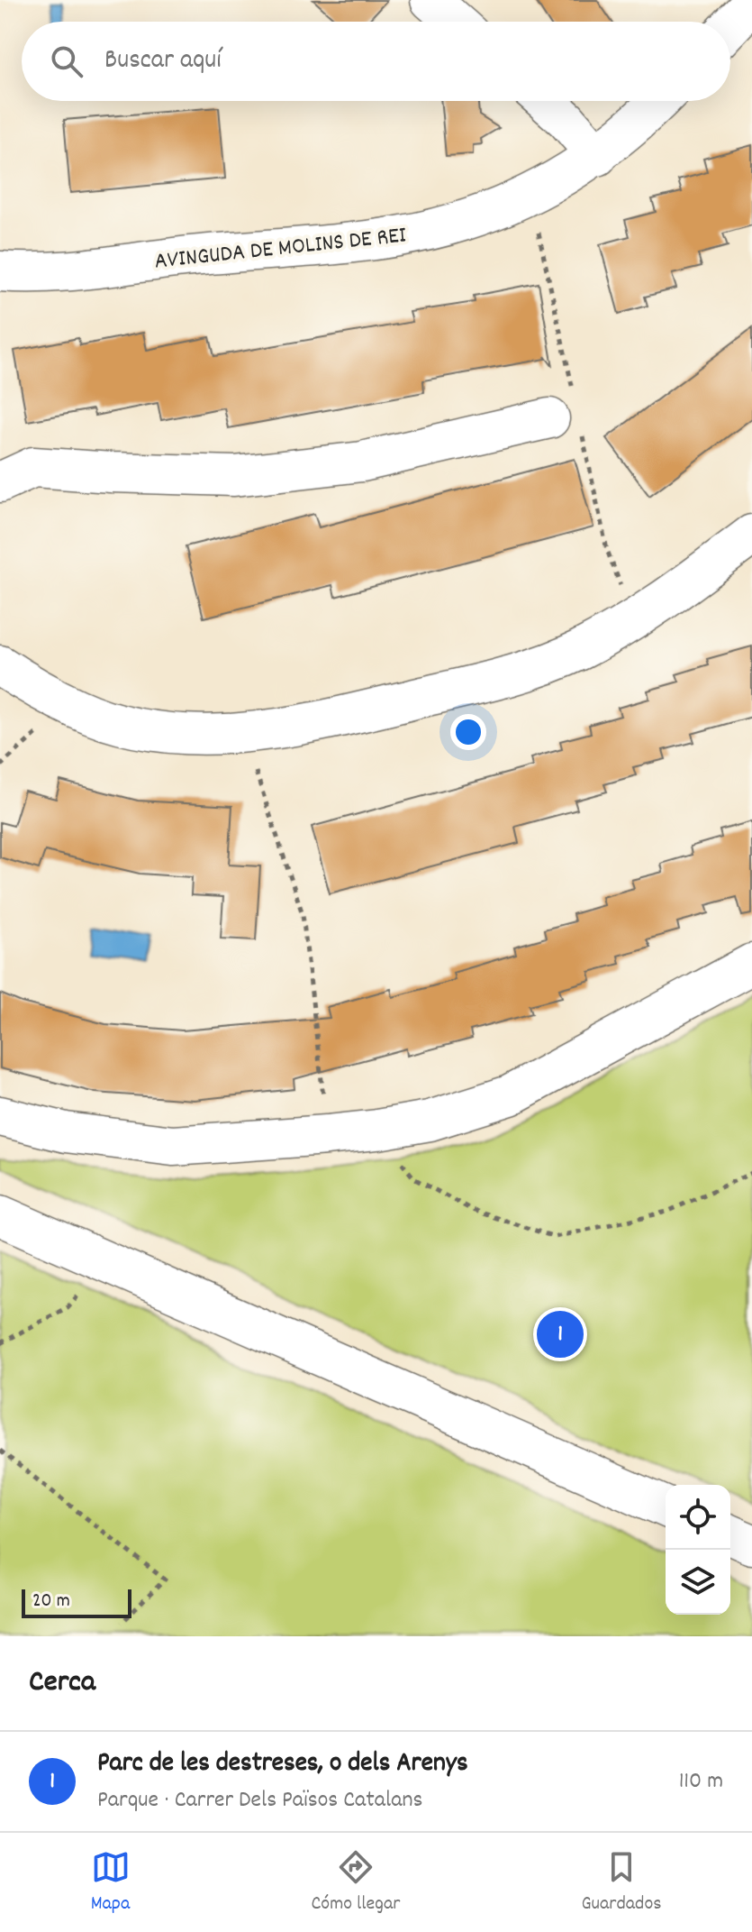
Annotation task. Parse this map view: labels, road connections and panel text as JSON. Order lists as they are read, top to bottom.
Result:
{
  "streets": {
    "street": ["AVINGUDA DE MOLINS DE REI"]
  },
  "scale_bar": "20 m",
  "page": {
    "search": "Buscar aquí",
    "pins": "1",
    "scale": "20 m",
    "heading": "Cerca",
    "list": [
      {
        "mark": "1",
        "name": "Parc de les destreses, o dels Arenys",
        "note": "Parque · Carrer Dels Països Catalans",
        "value": "110 m"
      }
    ],
    "nav": ["Mapa", "Cómo llegar", "Guardados"]
  }
}
